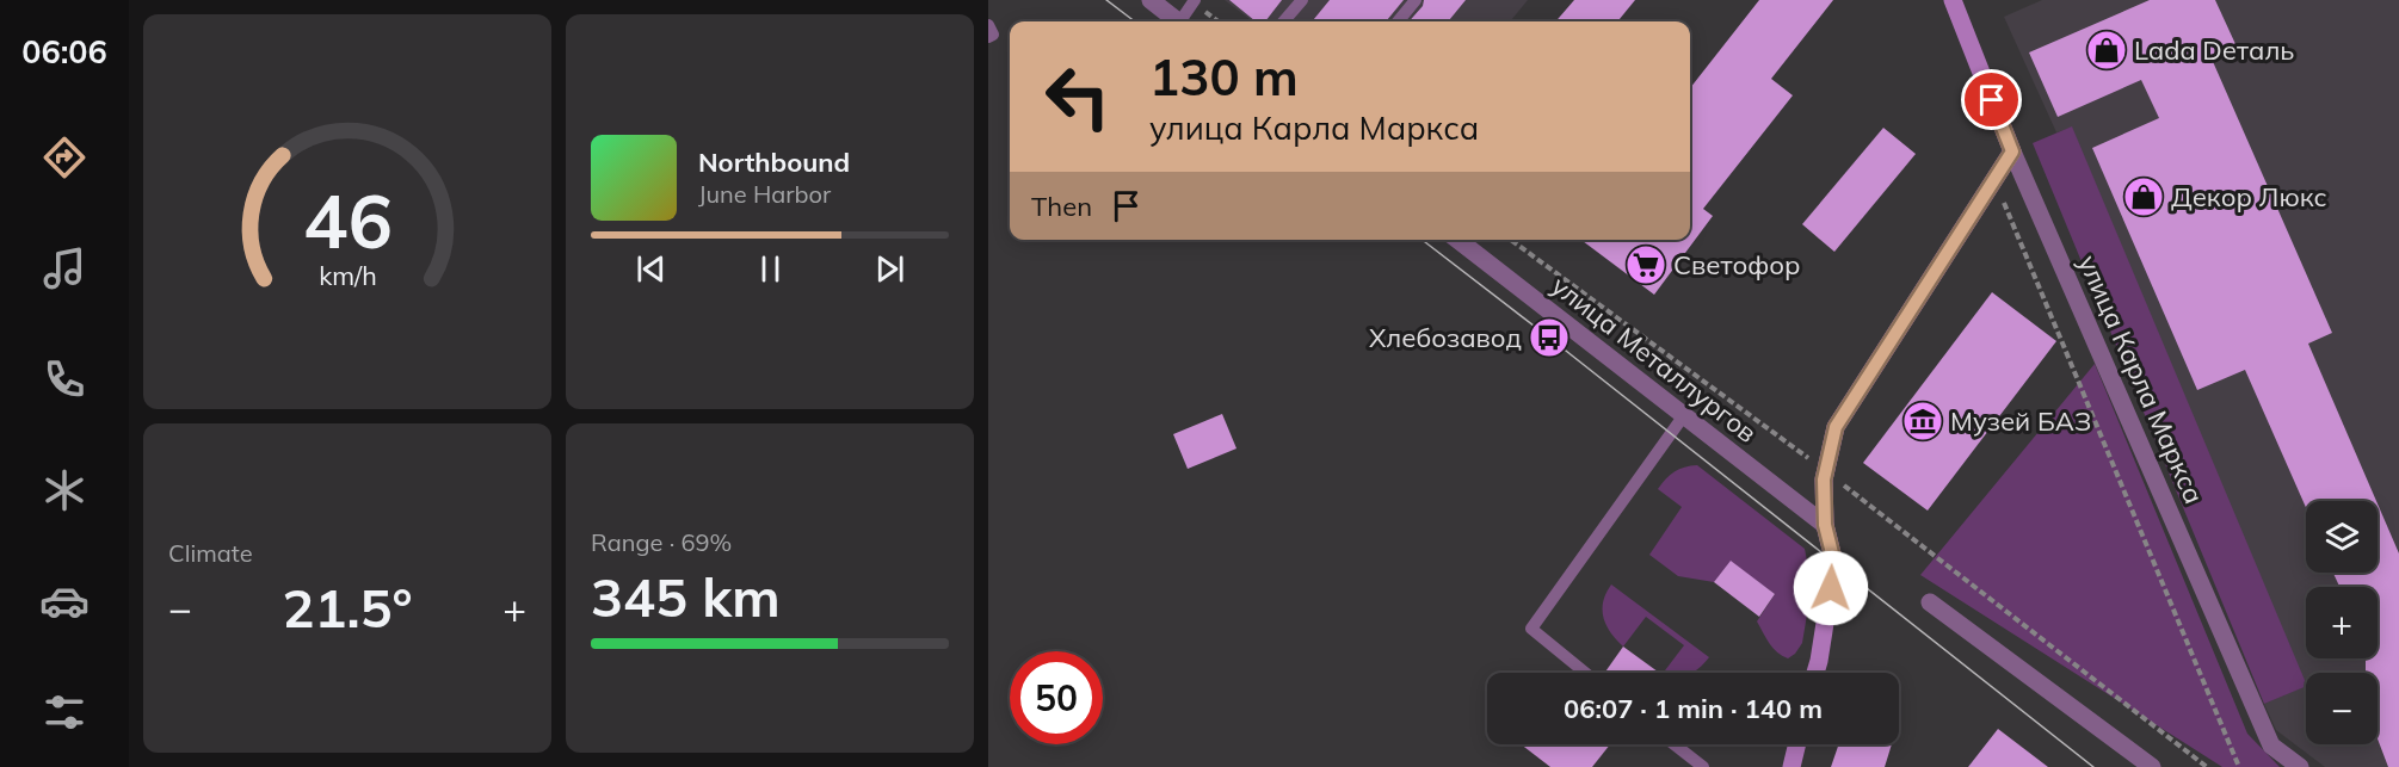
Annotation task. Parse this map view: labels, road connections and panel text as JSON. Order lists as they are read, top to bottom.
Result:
{
  "streets": {
    "main road": ["улица Карла Маркса"],
    "street": ["улица Металлургов"]
  },
  "places": {
    "shop": ["Lada Dеталь", "Декор Люкс"],
    "supermarket": ["Светофор"],
    "bus stop": ["Хлебозавод"],
    "museum": ["Музей БАЗ"]
  },
  "page": {
    "tabs": "06:06",
    "turn": ["130 m", "улица Карла Маркса"],
    "song": ["Northbound", "June Harbor"],
    "then": "Then",
    "tile": [
      "Climate",
      ["Range · 69%", "345 km"]
    ],
    "map_buttons": ["+", "−"],
    "heat": ["−", "21.5°", "+"],
    "limit": "50",
    "trip": "06:07 · 1 min · 140 m",
    "gauge": ["46", "km/h"]
  }
}
